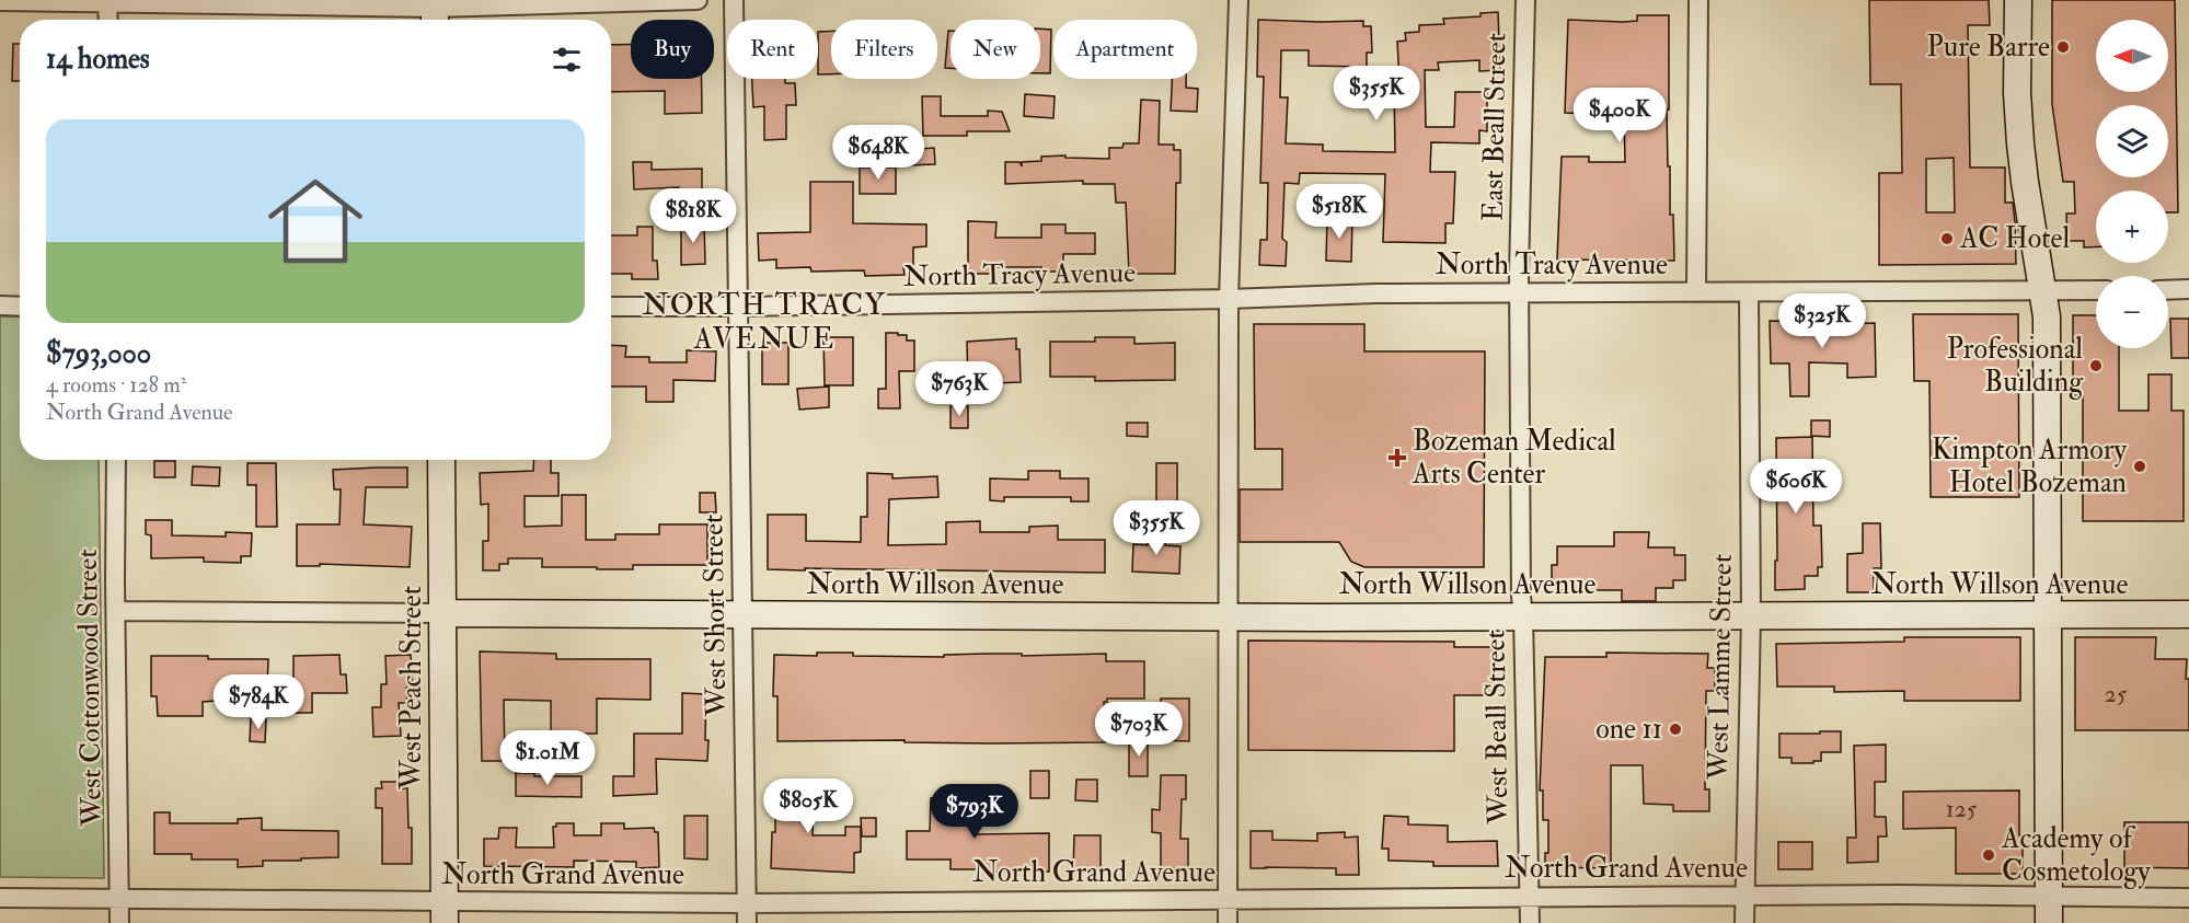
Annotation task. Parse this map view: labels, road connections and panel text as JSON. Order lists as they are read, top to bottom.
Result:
{
  "streets": {
    "street": [
      "East Beall Street",
      "North Tracy Avenue",
      "North Willson Avenue",
      "West Short Street",
      "West Lamme Street",
      "West Cottonwood Street",
      "West Peach Street",
      "West Beall Street",
      "North Grand Avenue"
    ]
  },
  "crossings": [
    ["East Beall Street", "North Tracy Avenue"],
    ["East Beall Street", "West Beall Street"],
    ["North Tracy Avenue", "West Short Street"],
    ["North Tracy Avenue", "West Lamme Street"],
    ["North Tracy Avenue", "West Beall Street"],
    ["North Willson Avenue", "West Short Street"],
    ["North Willson Avenue", "West Lamme Street"],
    ["North Willson Avenue", "West Cottonwood Street"],
    ["North Willson Avenue", "West Peach Street"],
    ["North Willson Avenue", "West Beall Street"],
    ["West Short Street", "North Grand Avenue"],
    ["West Lamme Street", "North Grand Avenue"],
    ["West Cottonwood Street", "North Grand Avenue"],
    ["West Peach Street", "North Grand Avenue"],
    ["West Beall Street", "North Grand Avenue"]
  ],
  "districts": ["NORTH TRACY AVENUE"],
  "places": {
    "other": [
      "Pure Barre",
      "AC Hotel",
      "Professional Building",
      "Kimpton Armory Hotel Bozeman",
      "one 11",
      "Academy of Cosmetology"
    ],
    "health": ["Bozeman Medical Arts Center"]
  },
  "house_numbers": ["25", "125"],
  "north": "left",
  "page": {
    "map_buttons": ["+", "−"],
    "chip": [
      "Buy",
      "Rent",
      "Filters",
      "New",
      "Apartment"
    ],
    "heading": "14 homes",
    "price": [
      "$355K",
      "$400K",
      "$648K",
      "$518K",
      "$818K",
      "$325K",
      "$763K",
      "$606K",
      "$355K",
      "$784K",
      "$703K",
      "$1.01M",
      "$805K",
      "$793K"
    ],
    "list": [
      {
        "name": "$793,000",
        "note": "4 rooms · 128 m² · North Grand Avenue"
      }
    ]
  }
}
